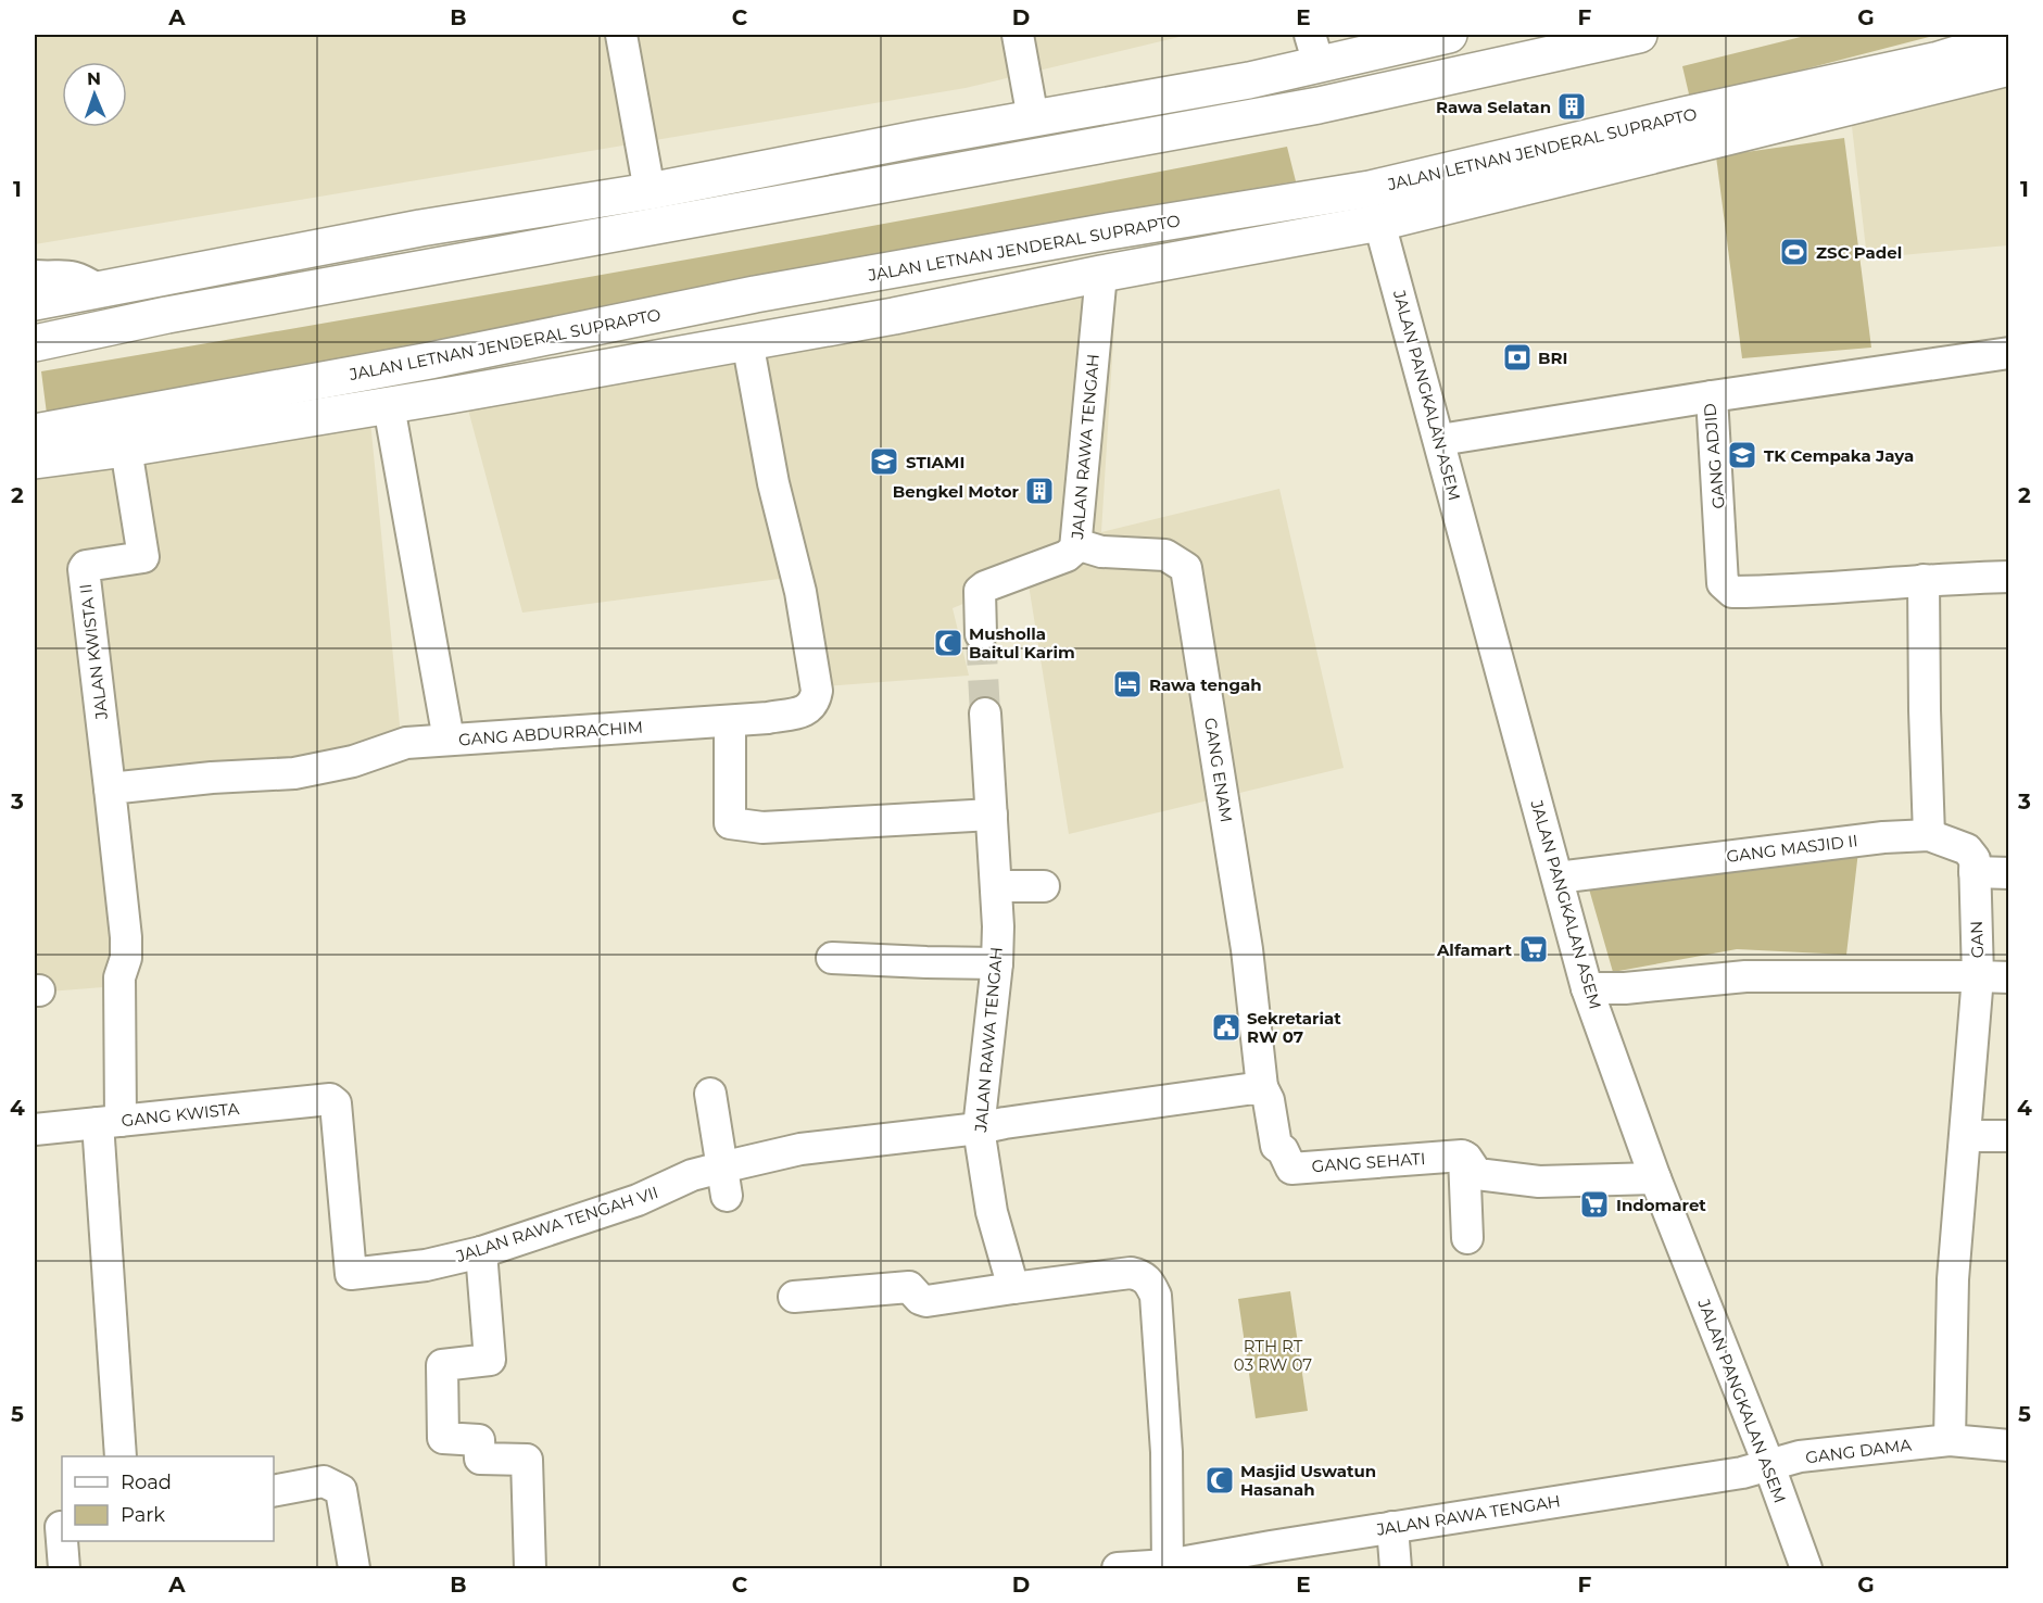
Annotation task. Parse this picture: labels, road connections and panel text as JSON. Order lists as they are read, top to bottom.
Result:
{
  "streets": {
    "main road": ["JALAN LETNAN JENDERAL SUPRAPTO"],
    "street": [
      "JALAN PANGKALAN ASEM",
      "JALAN RAWA TENGAH",
      "GANG ADJID",
      "JALAN KWISTA II",
      "GANG ABDURRACHIM",
      "GANG ENAM",
      "GANG MASJID II",
      "GAN",
      "GANG KWISTA",
      "GANG SEHATI",
      "JALAN RAWA TENGAH VII",
      "GANG DAMA"
    ]
  },
  "crossings": [
    ["JALAN LETNAN JENDERAL SUPRAPTO", "JALAN PANGKALAN ASEM"],
    ["JALAN LETNAN JENDERAL SUPRAPTO", "JALAN RAWA TENGAH"],
    ["JALAN LETNAN JENDERAL SUPRAPTO", "JALAN KWISTA II"],
    ["JALAN LETNAN JENDERAL SUPRAPTO", "GANG ABDURRACHIM"],
    ["JALAN PANGKALAN ASEM", "JALAN RAWA TENGAH"],
    ["JALAN PANGKALAN ASEM", "GANG ADJID"],
    ["JALAN PANGKALAN ASEM", "GANG MASJID II"],
    ["JALAN PANGKALAN ASEM", "GANG DAMA"],
    ["JALAN RAWA TENGAH", "GANG ENAM"],
    ["JALAN RAWA TENGAH", "JALAN RAWA TENGAH VII"],
    ["JALAN RAWA TENGAH", "GANG DAMA"],
    ["JALAN KWISTA II", "GANG ABDURRACHIM"],
    ["GANG ENAM", "GANG SEHATI"],
    ["GANG MASJID II", "GAN"],
    ["GANG KWISTA", "JALAN RAWA TENGAH VII"]
  ],
  "parks": ["RTH RT 03 RW 07"],
  "places": {
    "building": ["Rawa Selatan", "Bengkel Motor"],
    "sports": ["ZSC Padel"],
    "bank": ["BRI"],
    "school or university": ["TK Cempaka Jaya", "STIAMI"],
    "mosque": ["Musholla Baitul Karim", "Masjid Uswatun Hasanah"],
    "hotel": ["Rawa tengah"],
    "supermarket": ["Alfamart", "Indomaret"],
    "public building": ["Sekretariat RW 07"]
  },
  "legend": ["Road", "Park"],
  "north": "top",
  "grid": {
    "columns": [
      "A",
      "B",
      "C",
      "D",
      "E",
      "F",
      "G"
    ],
    "rows": [
      "1",
      "2",
      "3",
      "4",
      "5"
    ]
  }
}
